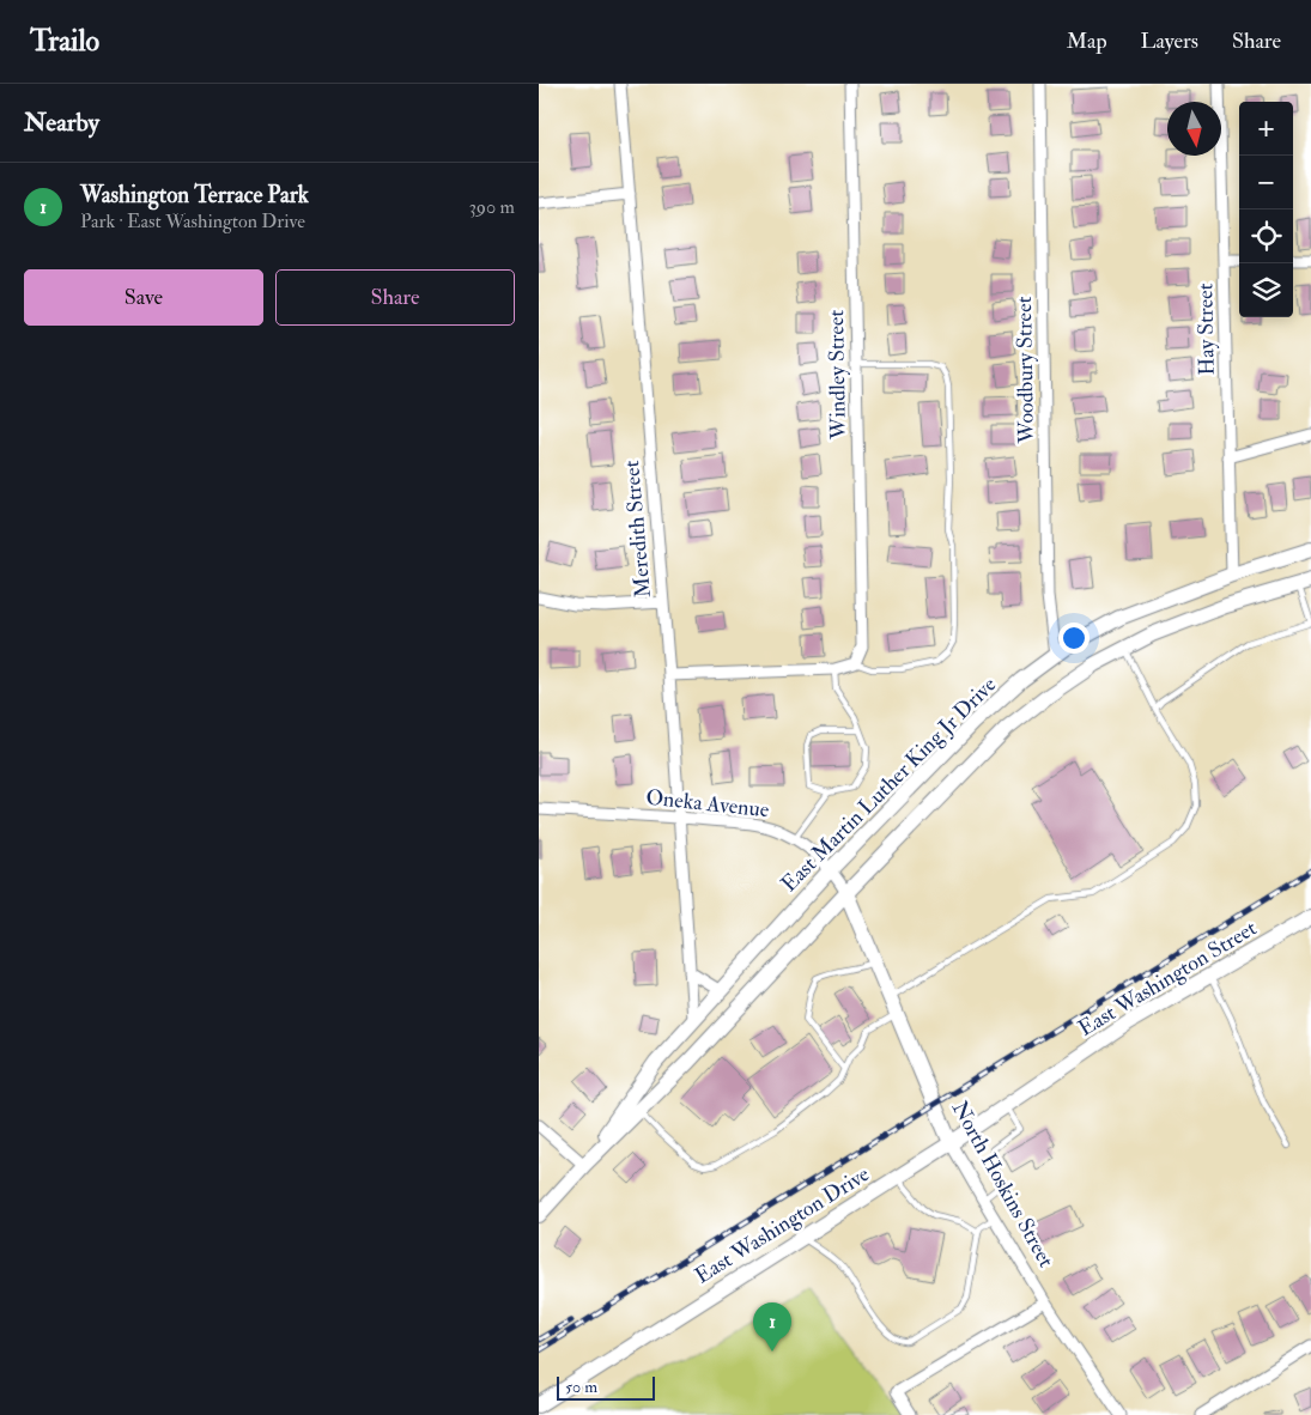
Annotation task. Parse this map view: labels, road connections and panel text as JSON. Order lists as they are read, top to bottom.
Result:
{
  "streets": {
    "main road": [
      "East Martin Luther King Jr Drive",
      "East Washington Street",
      "North Hoskins Street",
      "East Washington Drive"
    ],
    "street": [
      "Hay Street",
      "Woodbury Street",
      "Windley Street",
      "Meredith Street",
      "Oneka Avenue"
    ]
  },
  "crossings": [
    ["Hay Street", "East Martin Luther King Jr Drive"],
    ["Woodbury Street", "East Martin Luther King Jr Drive"],
    ["Meredith Street", "East Martin Luther King Jr Drive"],
    ["Meredith Street", "Oneka Avenue"],
    ["East Martin Luther King Jr Drive", "Oneka Avenue"],
    ["East Martin Luther King Jr Drive", "North Hoskins Street"],
    ["Oneka Avenue", "North Hoskins Street"],
    ["East Washington Street", "East Washington Drive"],
    ["North Hoskins Street", "East Washington Drive"]
  ],
  "scale_bar": "50 m",
  "north": "bottom",
  "page": {
    "header": "Trailo",
    "nav": ["Map", "Layers", "Share"],
    "heading": "Nearby",
    "map_buttons": ["+", "−"],
    "list": [
      {
        "mark": "1",
        "name": "Washington Terrace Park",
        "note": "Park · East Washington Drive",
        "value": "390 m"
      }
    ],
    "buttons": ["Save", "Share"],
    "pins": "1",
    "scale": "50 m"
  }
}
